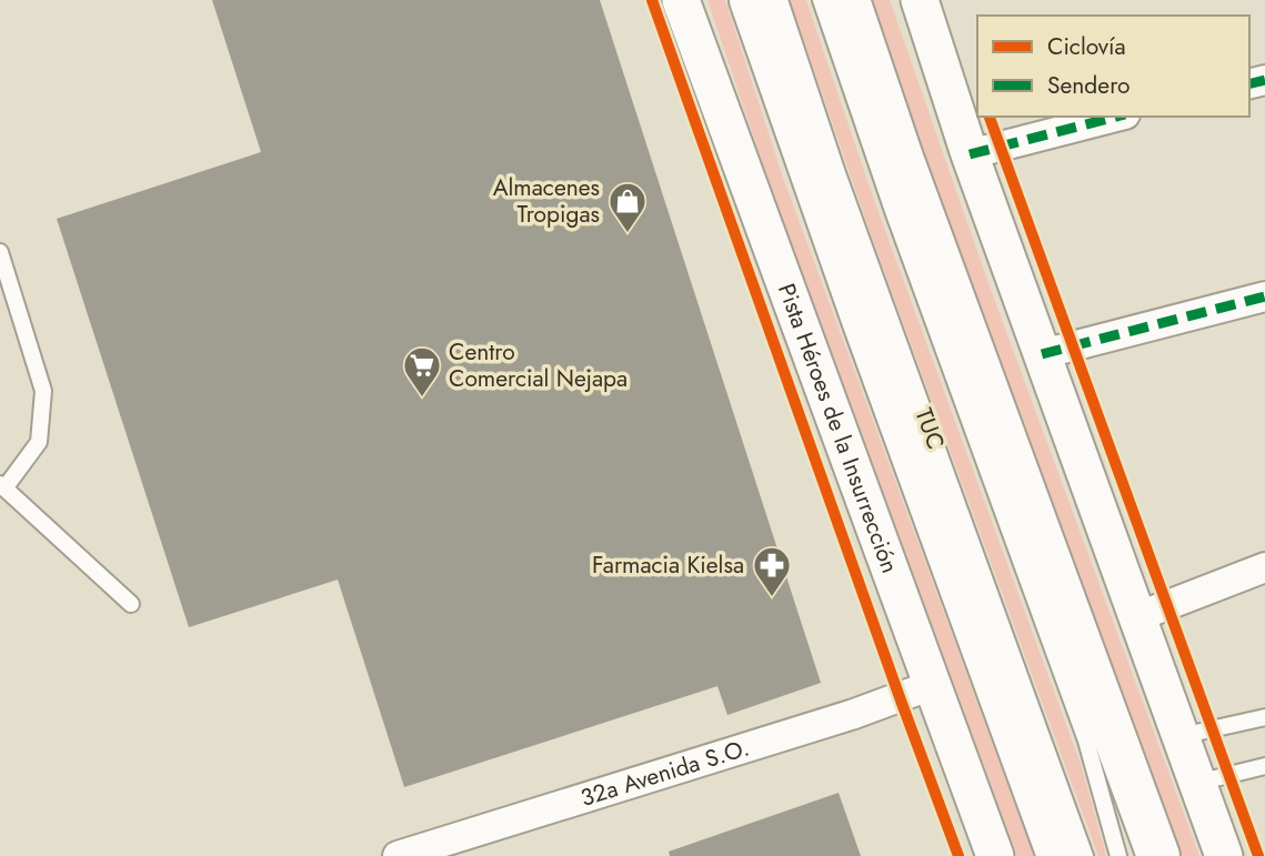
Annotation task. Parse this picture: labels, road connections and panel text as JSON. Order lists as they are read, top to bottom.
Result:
{
  "streets": {
    "street": ["Pista Héroes de la Insurrección", "32a Avenida S.O."],
    "lane": ["TUC"]
  },
  "crossings": [
    ["Pista Héroes de la Insurrección", "32a Avenida S.O."]
  ],
  "places": {
    "shop": ["Almacenes Tropigas"],
    "supermarket": ["Centro Comercial Nejapa"],
    "pharmacy": ["Farmacia Kielsa"]
  },
  "legend": ["Ciclovía", "Sendero"]
}
